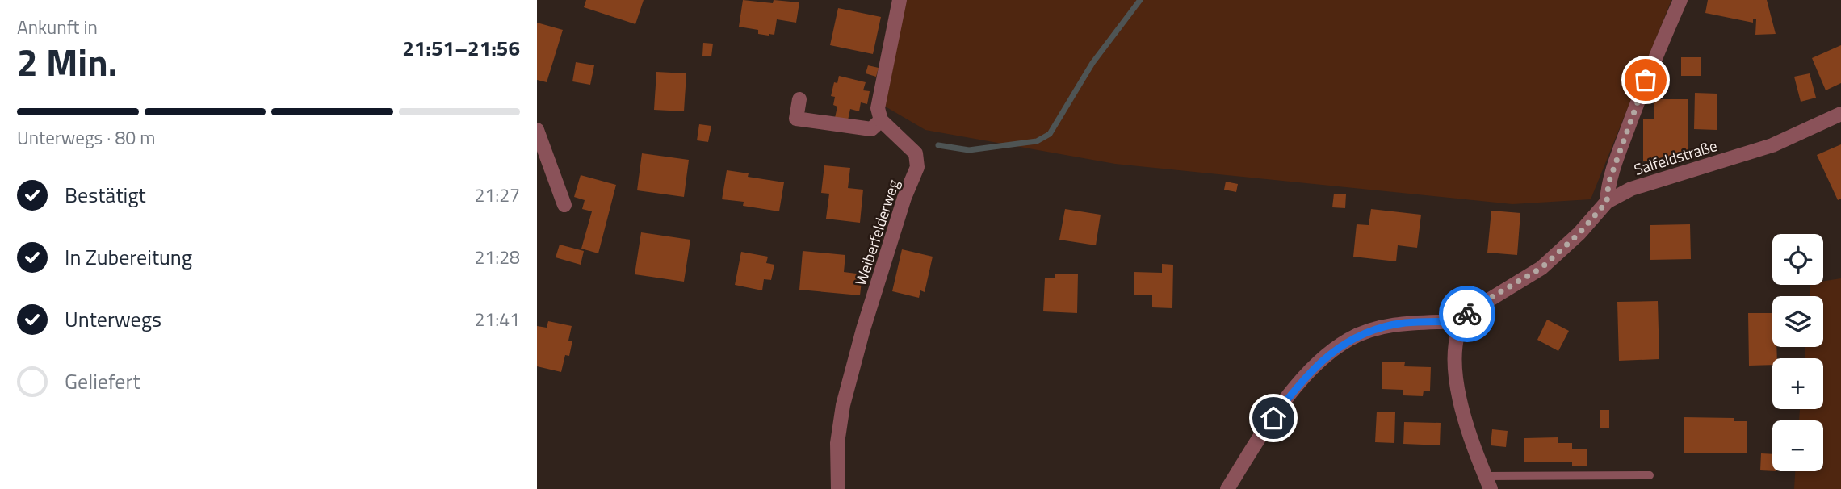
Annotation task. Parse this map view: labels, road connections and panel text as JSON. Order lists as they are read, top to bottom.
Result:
{
  "streets": {
    "street": ["Salfeldstraße", "Weiberfelderweg"]
  },
  "page": {
    "heading": ["2 Min.", "Ankunft in", "21:51–21:56"],
    "bar": "Unterwegs · 80 m",
    "list": [
      ["Bestätigt", "21:27"],
      ["In Zubereitung", "21:28"],
      ["Unterwegs", "21:41"],
      "Geliefert"
    ],
    "map_buttons": ["+", "−"]
  }
}
